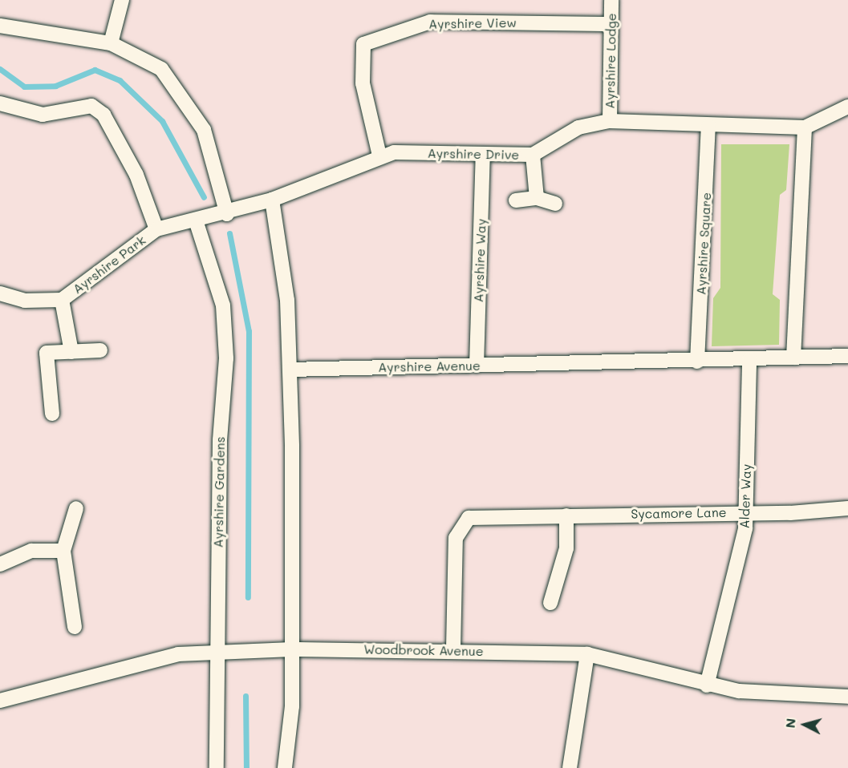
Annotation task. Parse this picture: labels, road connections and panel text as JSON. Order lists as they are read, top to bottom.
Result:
{
  "streets": {
    "street": [
      "Ayrshire View",
      "Ayrshire Lodge",
      "Ayrshire Drive",
      "Ayrshire Square",
      "Ayrshire Way",
      "Ayrshire Park",
      "Ayrshire Avenue",
      "Ayrshire Gardens",
      "Alder Way",
      "Sycamore Lane",
      "Woodbrook Avenue"
    ]
  },
  "crossings": [
    ["Ayrshire View", "Ayrshire Lodge"],
    ["Ayrshire View", "Ayrshire Drive"],
    ["Ayrshire Lodge", "Ayrshire Drive"],
    ["Ayrshire Drive", "Ayrshire Square"],
    ["Ayrshire Drive", "Ayrshire Way"],
    ["Ayrshire Drive", "Ayrshire Park"],
    ["Ayrshire Drive", "Ayrshire Gardens"],
    ["Ayrshire Square", "Ayrshire Avenue"],
    ["Ayrshire Way", "Ayrshire Avenue"],
    ["Ayrshire Avenue", "Alder Way"],
    ["Ayrshire Gardens", "Woodbrook Avenue"],
    ["Alder Way", "Sycamore Lane"],
    ["Alder Way", "Woodbrook Avenue"],
    ["Sycamore Lane", "Woodbrook Avenue"]
  ],
  "north": "left"
}
